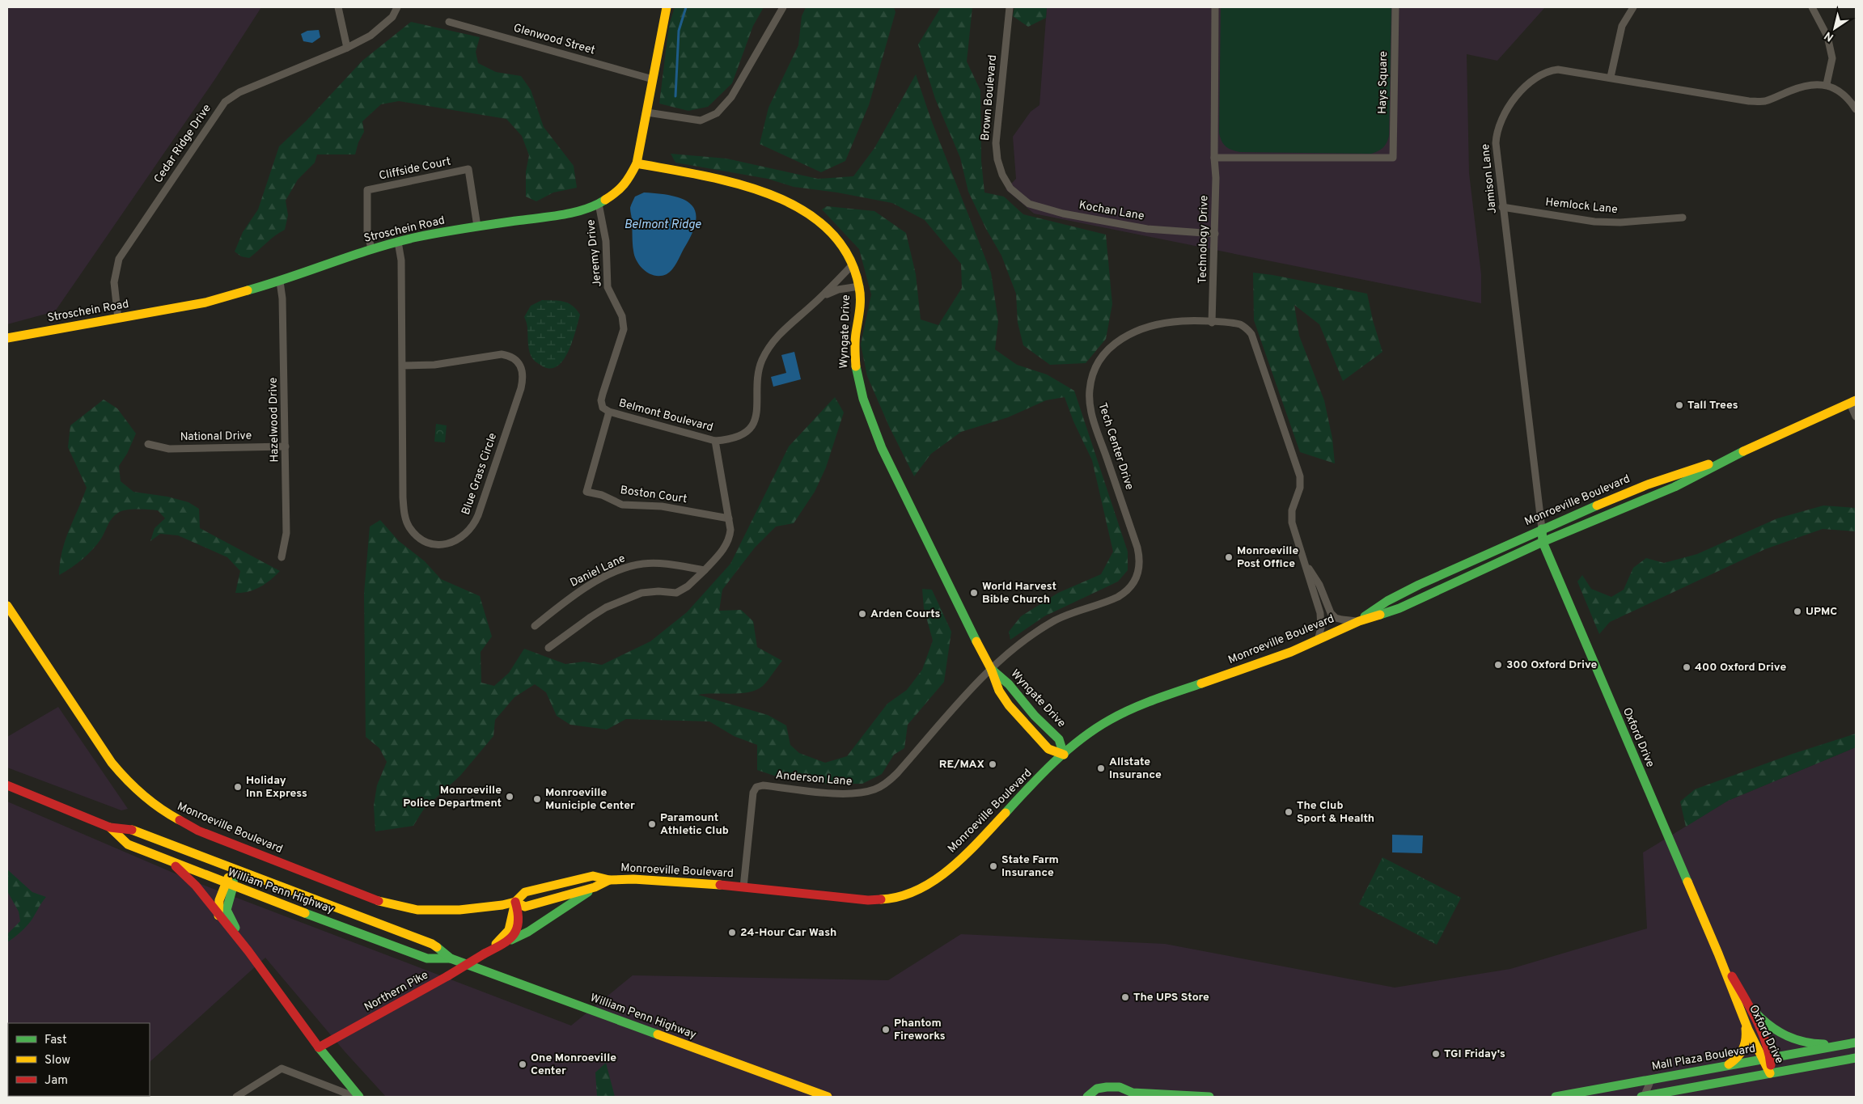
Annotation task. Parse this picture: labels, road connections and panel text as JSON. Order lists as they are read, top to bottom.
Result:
{
  "streets": {
    "main road": [
      "Stroschein Road",
      "Wyngate Drive",
      "Monroeville Boulevard",
      "Oxford Drive",
      "William Penn Highway",
      "Northern Pike",
      "Mall Plaza Boulevard"
    ],
    "street": [
      "Glenwood Street",
      "Hays Square",
      "Brown Boulevard",
      "Cedar Ridge Drive",
      "Cliffside Court",
      "Jamison Lane",
      "Hemlock Lane",
      "Kochan Lane",
      "Technology Drive",
      "Jeremy Drive",
      "Belmont Boulevard",
      "Hazelwood Drive",
      "National Drive",
      "Tech Center Drive",
      "Blue Grass Circle",
      "Boston Court",
      "Daniel Lane",
      "Anderson Lane"
    ]
  },
  "crossings": [
    ["Glenwood Street", "Stroschein Road"],
    ["Hays Square", "Technology Drive"],
    ["Brown Boulevard", "Kochan Lane"],
    ["Cedar Ridge Drive", "Stroschein Road"],
    ["Cliffside Court", "Stroschein Road"],
    ["Jamison Lane", "Hemlock Lane"],
    ["Jamison Lane", "Monroeville Boulevard"],
    ["Jamison Lane", "Oxford Drive"],
    ["Kochan Lane", "Technology Drive"],
    ["Stroschein Road", "Jeremy Drive"],
    ["Stroschein Road", "Wyngate Drive"],
    ["Stroschein Road", "Hazelwood Drive"],
    ["Stroschein Road", "Blue Grass Circle"],
    ["Technology Drive", "Tech Center Drive"],
    ["Jeremy Drive", "Belmont Boulevard"],
    ["Jeremy Drive", "Boston Court"],
    ["Wyngate Drive", "Belmont Boulevard"],
    ["Wyngate Drive", "Tech Center Drive"],
    ["Wyngate Drive", "Monroeville Boulevard"],
    ["Wyngate Drive", "Anderson Lane"],
    ["Belmont Boulevard", "Boston Court"],
    ["Hazelwood Drive", "National Drive"],
    ["Tech Center Drive", "Monroeville Boulevard"],
    ["Tech Center Drive", "Anderson Lane"],
    ["Monroeville Boulevard", "Oxford Drive"],
    ["Monroeville Boulevard", "Anderson Lane"],
    ["Monroeville Boulevard", "Northern Pike"],
    ["Oxford Drive", "Mall Plaza Boulevard"]
  ],
  "water": ["Belmont Ridge"],
  "places": [
    "Tall Trees",
    "Monroeville Post Office",
    "World Harvest Bible Church",
    "UPMC",
    "Arden Courts",
    "300 Oxford Drive",
    "400 Oxford Drive",
    "RE/MAX",
    "Allstate Insurance",
    "Holiday Inn Express",
    "Monroeville Police Department",
    "Monroeville Municiple Center",
    "The Club Sport & Health",
    "Paramount Athletic Club",
    "State Farm Insurance",
    "24-Hour Car Wash",
    "The UPS Store",
    "Phantom Fireworks",
    "TGI Friday's",
    "One Monroeville Center"
  ],
  "legend": ["Fast", "Slow", "Jam"],
  "north": "bottom left"
}
